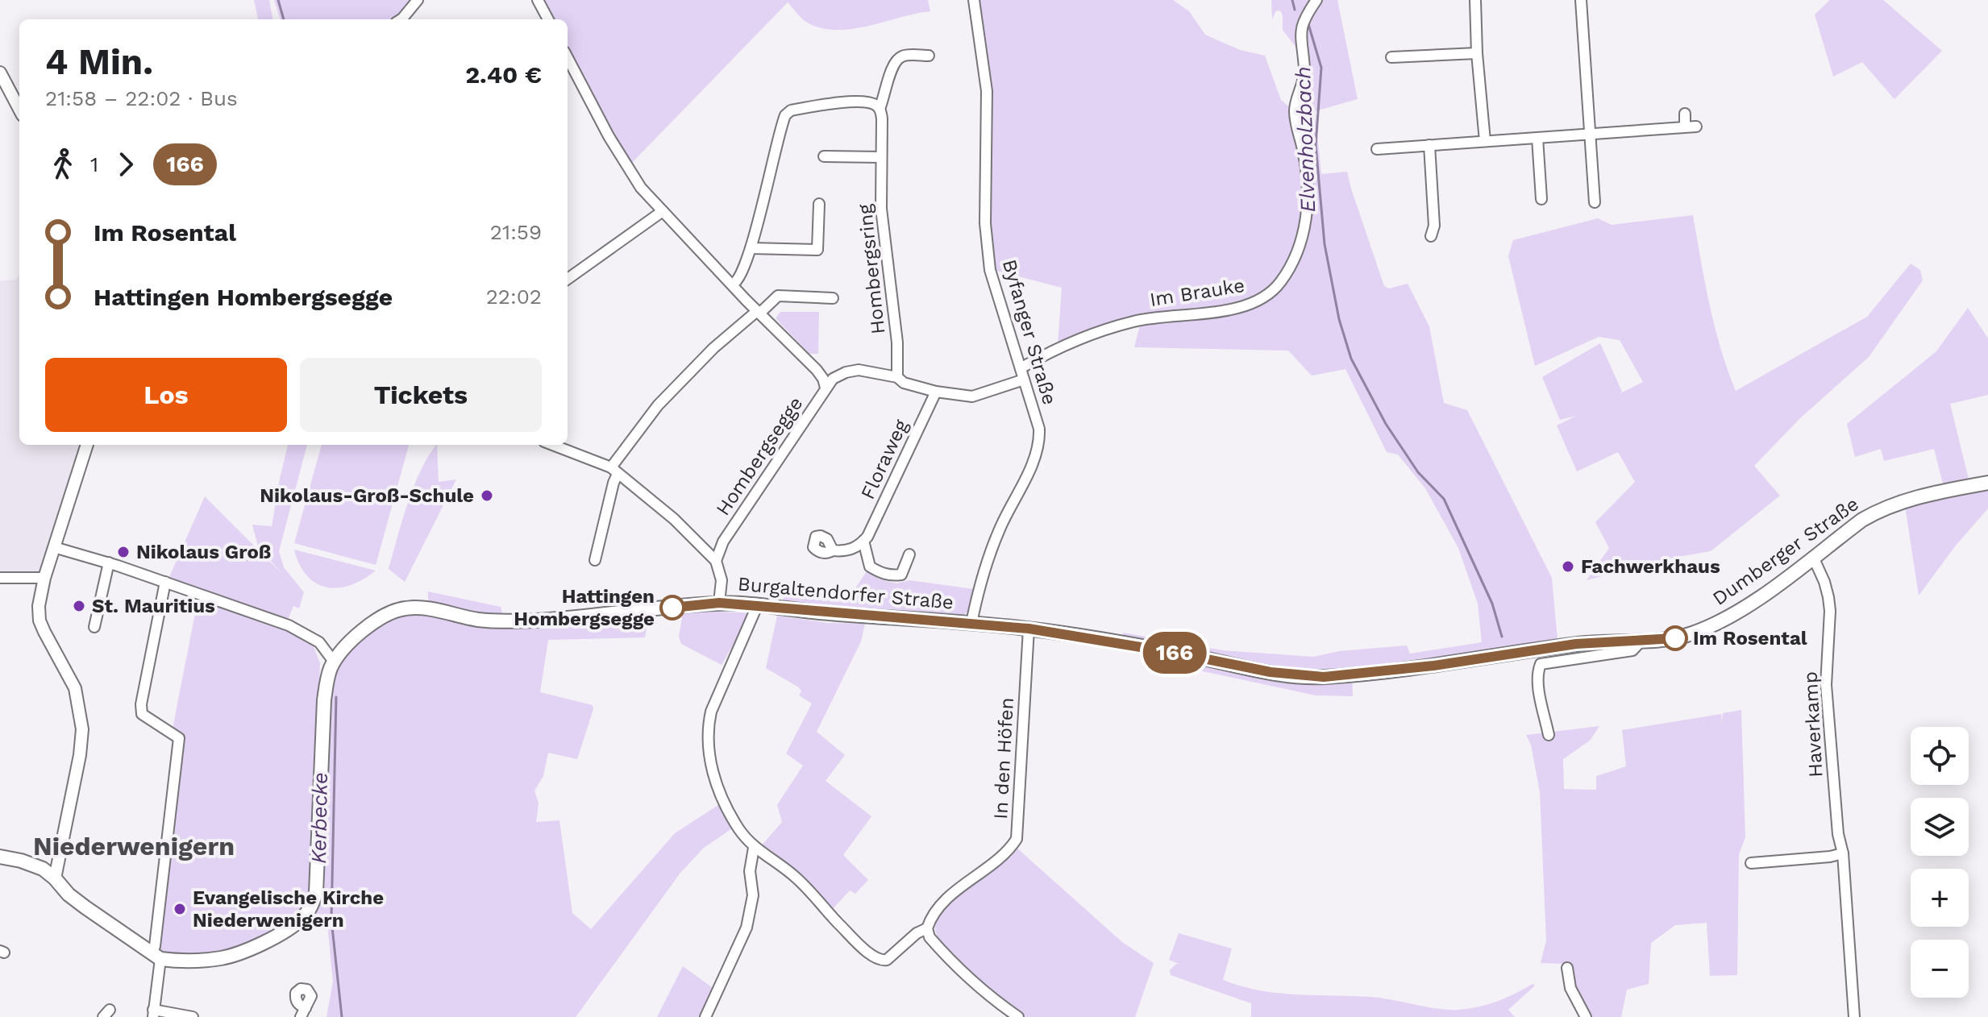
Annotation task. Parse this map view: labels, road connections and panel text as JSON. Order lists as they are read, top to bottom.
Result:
{
  "streets": {
    "main road": ["Dumberger Straße", "Burgaltendorfer Straße"],
    "street": [
      "Hombergsring",
      "Im Brauke",
      "Byfanger Straße",
      "Hombergsegge",
      "Floraweg",
      "Haverkamp",
      "In den Höfen"
    ]
  },
  "crossings": [
    ["Im Brauke", "Byfanger Straße"],
    ["Byfanger Straße", "Burgaltendorfer Straße"],
    ["Dumberger Straße", "Burgaltendorfer Straße"],
    ["Dumberger Straße", "Haverkamp"],
    ["Burgaltendorfer Straße", "In den Höfen"]
  ],
  "districts": ["Niederwenigern"],
  "water": ["Elvenholzbach", "Kerbecke"],
  "places": [
    "Nikolaus-Groß-Schule",
    "Nikolaus Groß",
    "Fachwerkhaus",
    "St. Mauritius",
    "Hattingen Hombergsegge",
    "Im Rosental",
    "Evangelische Kirche Niederwenigern"
  ],
  "lines": ["bus line 166"],
  "page": {
    "on_map": "166",
    "heading": ["4 Min.", "21:58 – 22:02 · Bus", "2.40 €"],
    "legs": ["1", "166"],
    "list": [
      {
        "name": "Im Rosental",
        "value": "21:59"
      },
      {
        "name": "Hattingen Hombergsegge",
        "value": "22:02"
      }
    ],
    "buttons": ["Los", "Tickets"],
    "map_buttons": ["+", "−"]
  }
}
